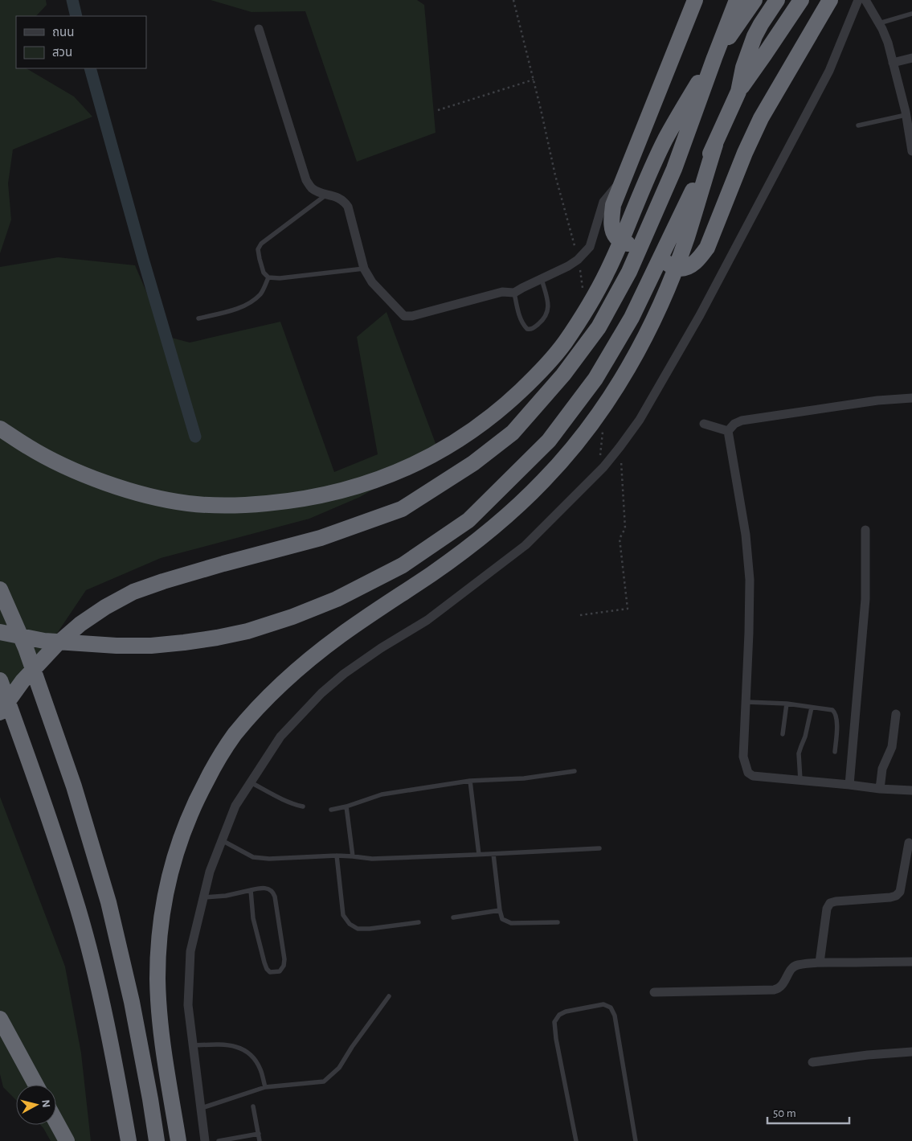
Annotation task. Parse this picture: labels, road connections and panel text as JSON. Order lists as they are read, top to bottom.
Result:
{
  "legend": ["ถนน", "สวน"],
  "scale_bar": "50 m",
  "north": "right"
}
